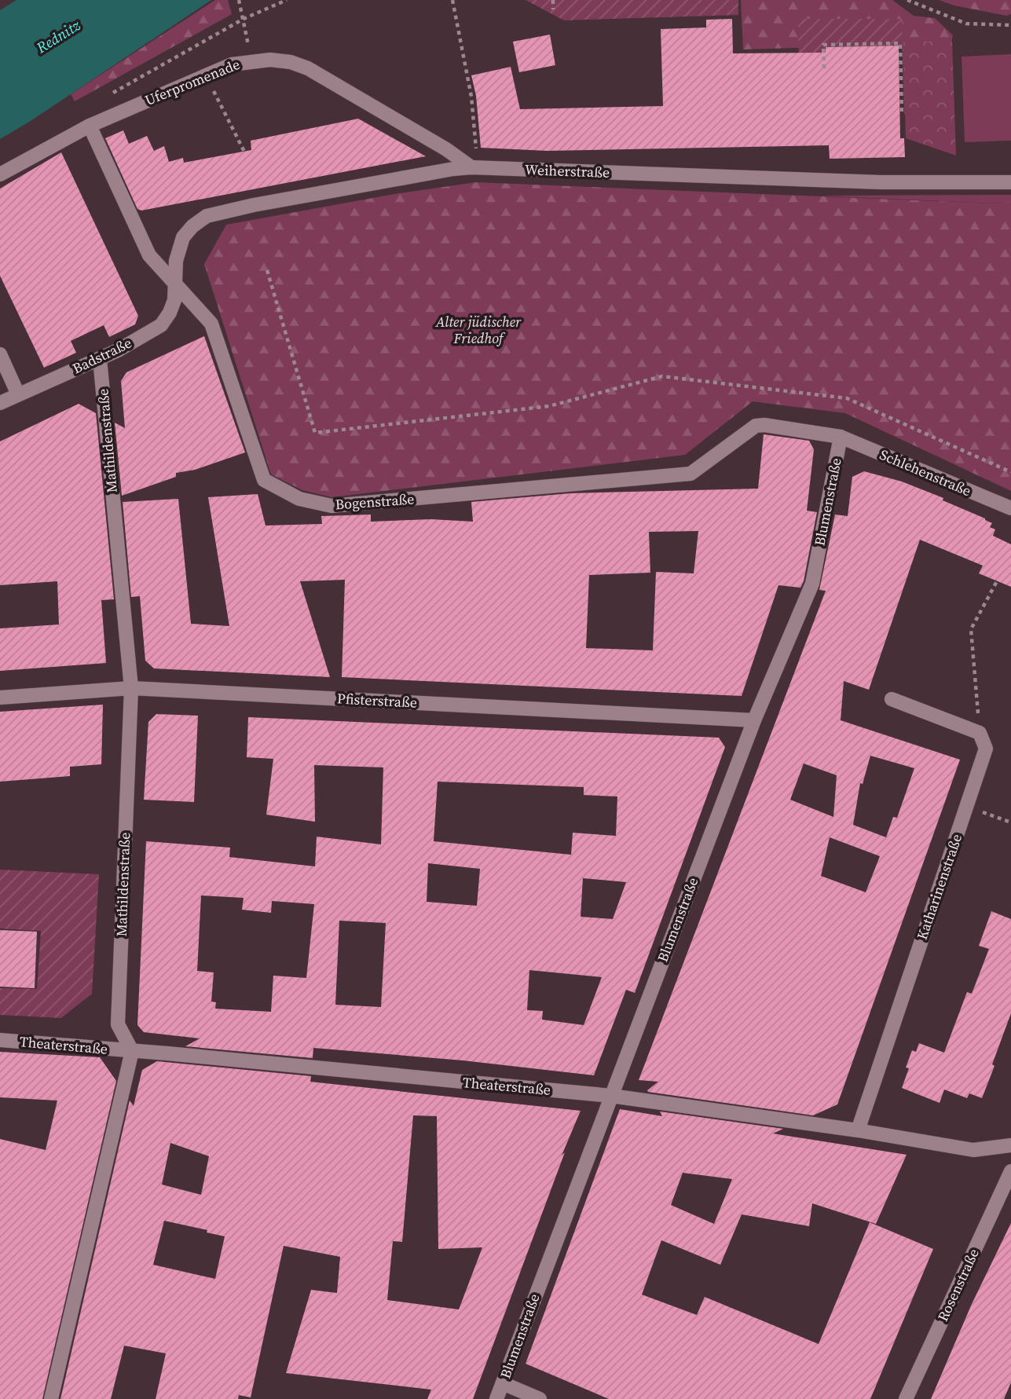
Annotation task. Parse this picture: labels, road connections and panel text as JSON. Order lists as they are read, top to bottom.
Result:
{
  "streets": {
    "street": [
      "Uferpromenade",
      "Weiherstraße",
      "Badstraße",
      "Mathildenstraße",
      "Schlehenstraße",
      "Bogenstraße",
      "Blumenstraße",
      "Pfisterstraße",
      "Katharinenstraße",
      "Theaterstraße",
      "Rosenstraße"
    ]
  },
  "crossings": [
    ["Uferpromenade", "Weiherstraße"],
    ["Uferpromenade", "Bogenstraße"],
    ["Weiherstraße", "Badstraße"],
    ["Weiherstraße", "Bogenstraße"],
    ["Badstraße", "Mathildenstraße"],
    ["Badstraße", "Bogenstraße"],
    ["Mathildenstraße", "Pfisterstraße"],
    ["Mathildenstraße", "Theaterstraße"],
    ["Schlehenstraße", "Bogenstraße"],
    ["Schlehenstraße", "Blumenstraße"],
    ["Bogenstraße", "Blumenstraße"],
    ["Blumenstraße", "Pfisterstraße"],
    ["Blumenstraße", "Theaterstraße"],
    ["Katharinenstraße", "Theaterstraße"]
  ],
  "water": ["Rednitz"],
  "parks": ["Alter jüdischer Friedhof"]
}
